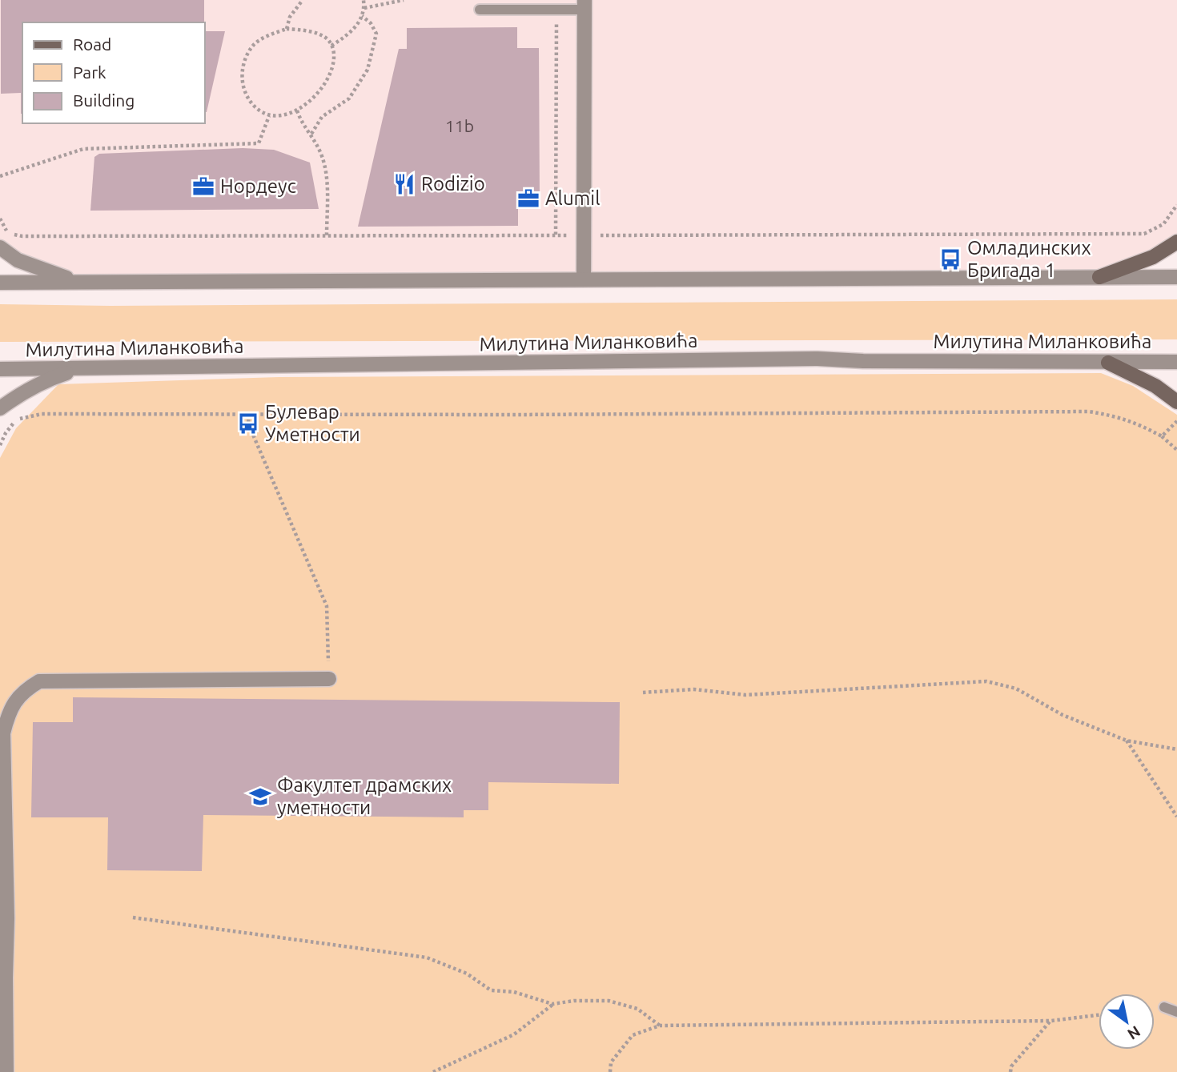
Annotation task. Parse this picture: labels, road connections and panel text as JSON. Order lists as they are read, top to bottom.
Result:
{
  "streets": {
    "street": ["Милутина Миланковића"]
  },
  "places": {
    "restaurant": ["Rodizio"],
    "office": ["Нордеус", "Alumil"],
    "bus stop": ["Омладинских Бригада 1", "Булевар Уметности"],
    "school or university": ["Факултет драмских уметности"]
  },
  "house_numbers": ["11b"],
  "legend": ["Road", "Park", "Building"],
  "north": "bottom right"
}
